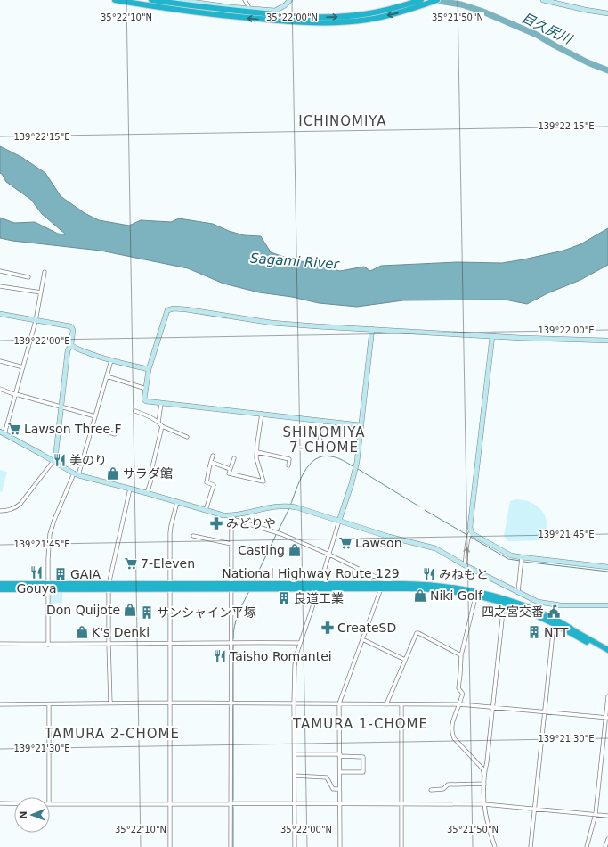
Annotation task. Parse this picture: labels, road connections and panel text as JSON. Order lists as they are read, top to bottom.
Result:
{
  "streets": {
    "highway": ["National Highway Route 129"]
  },
  "districts": [
    "ICHINOMIYA",
    "SHINOMIYA 7-CHOME",
    "TAMURA 1-CHOME",
    "TAMURA 2-CHOME"
  ],
  "water": ["目久尻川", "Sagami River"],
  "places": {
    "supermarket": ["Lawson Three F", "Lawson", "7-Eleven"],
    "restaurant": [
      "美のり",
      "Gouya",
      "みねもと",
      "Taisho Romantei"
    ],
    "shop": [
      "サラダ館",
      "Casting",
      "Niki Golf",
      "Don Quijote",
      "K's Denki"
    ],
    "pharmacy": ["みどりや", "CreateSD"],
    "building": [
      "GAIA",
      "良道工業",
      "サンシャイン平塚",
      "NTT"
    ],
    "public building": ["四之宮交番"]
  },
  "north": "left",
  "coordinates": [
    "35°22'10\"N",
    "35°22'00\"N",
    "35°21'50\"N",
    "139°22'15\"E",
    "139°22'00\"E",
    "139°21'45\"E",
    "139°21'30\"E"
  ]
}
